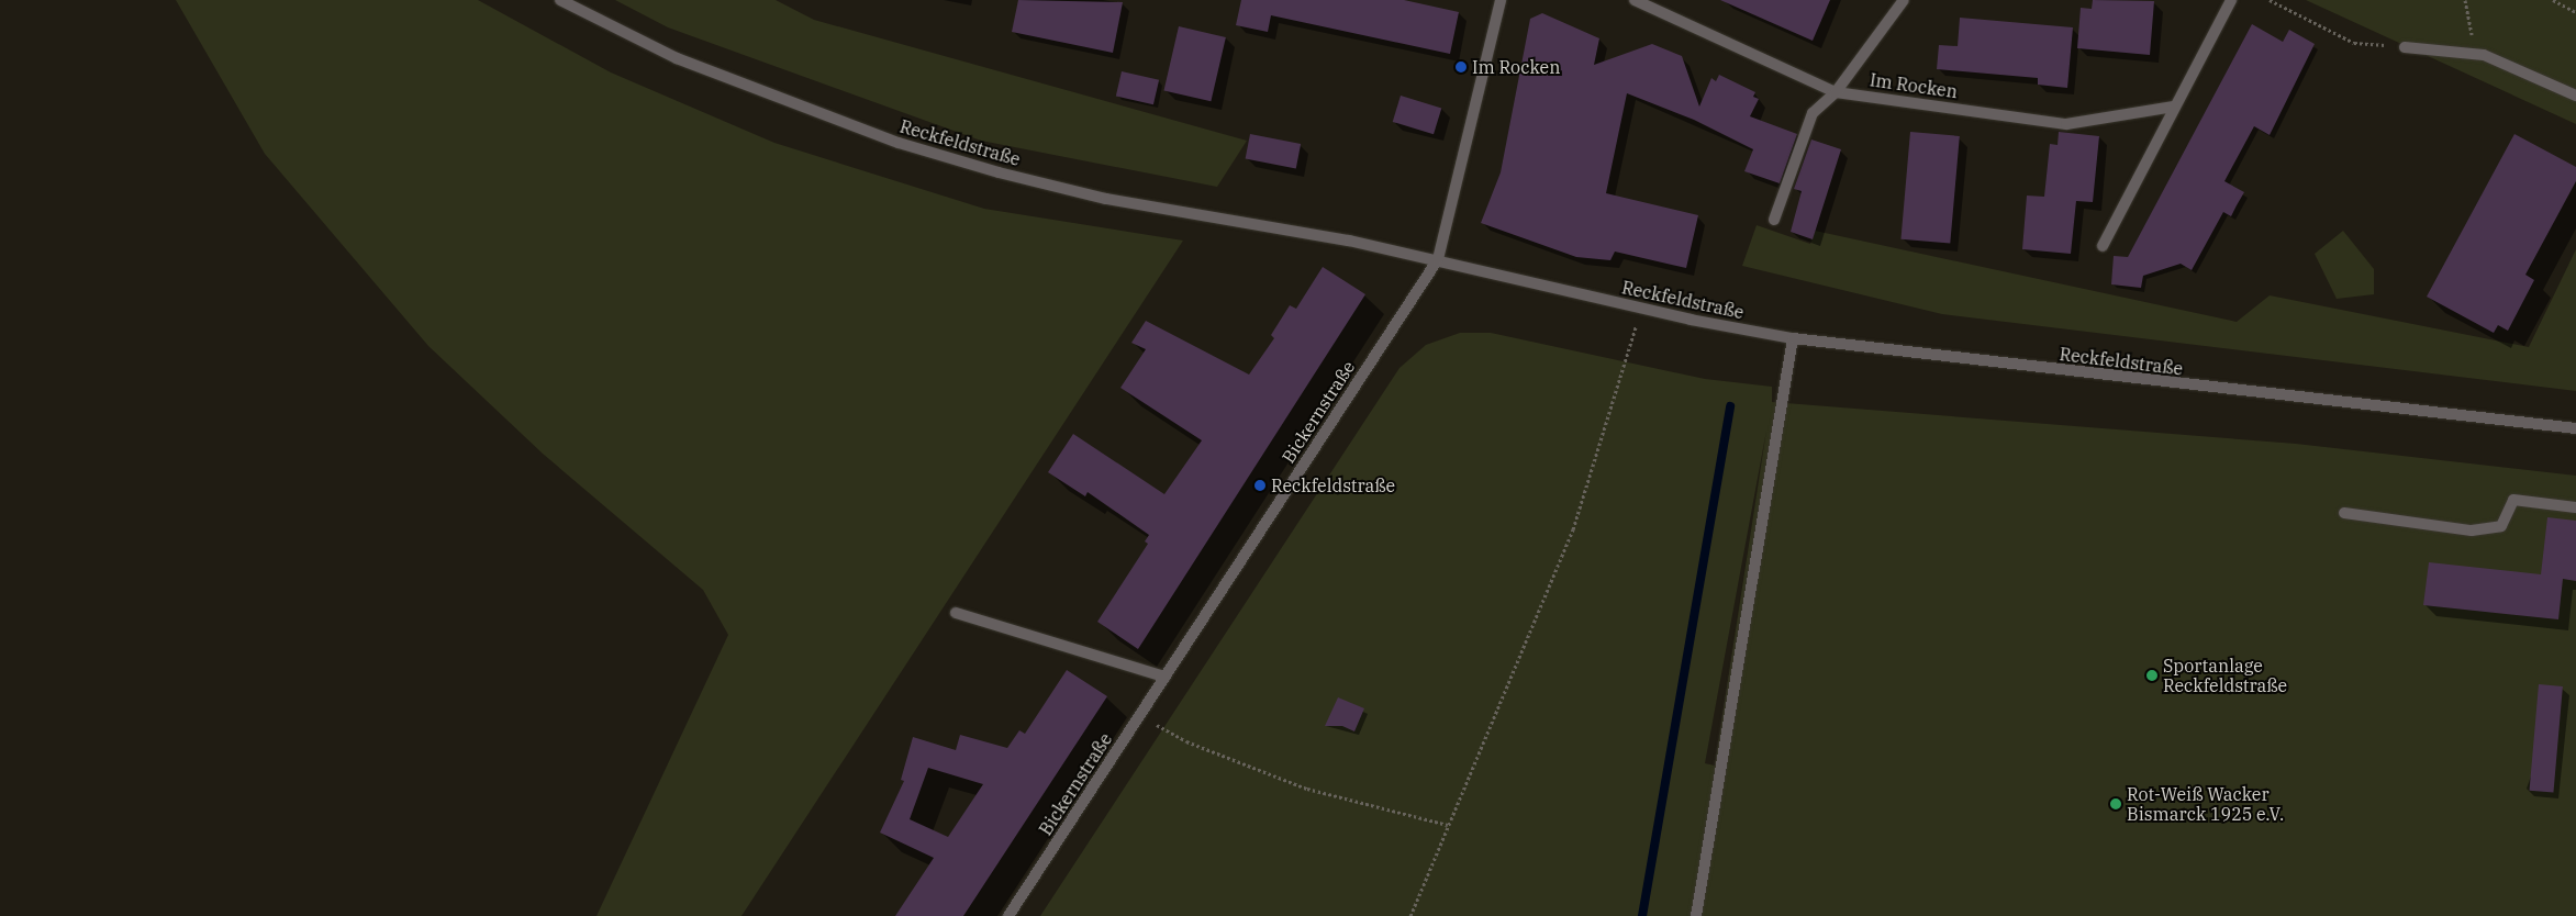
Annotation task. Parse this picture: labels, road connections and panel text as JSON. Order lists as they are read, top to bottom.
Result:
{
  "streets": {
    "street": ["Im Rocken", "Reckfeldstraße", "Bickernstraße"]
  },
  "crossings": [
    ["Reckfeldstraße", "Bickernstraße"]
  ],
  "places": [
    "Im Rocken",
    "Reckfeldstraße",
    "Sportanlage Reckfeldstraße",
    "Rot-Weiß Wacker Bismarck 1925 e.V."
  ]
}
